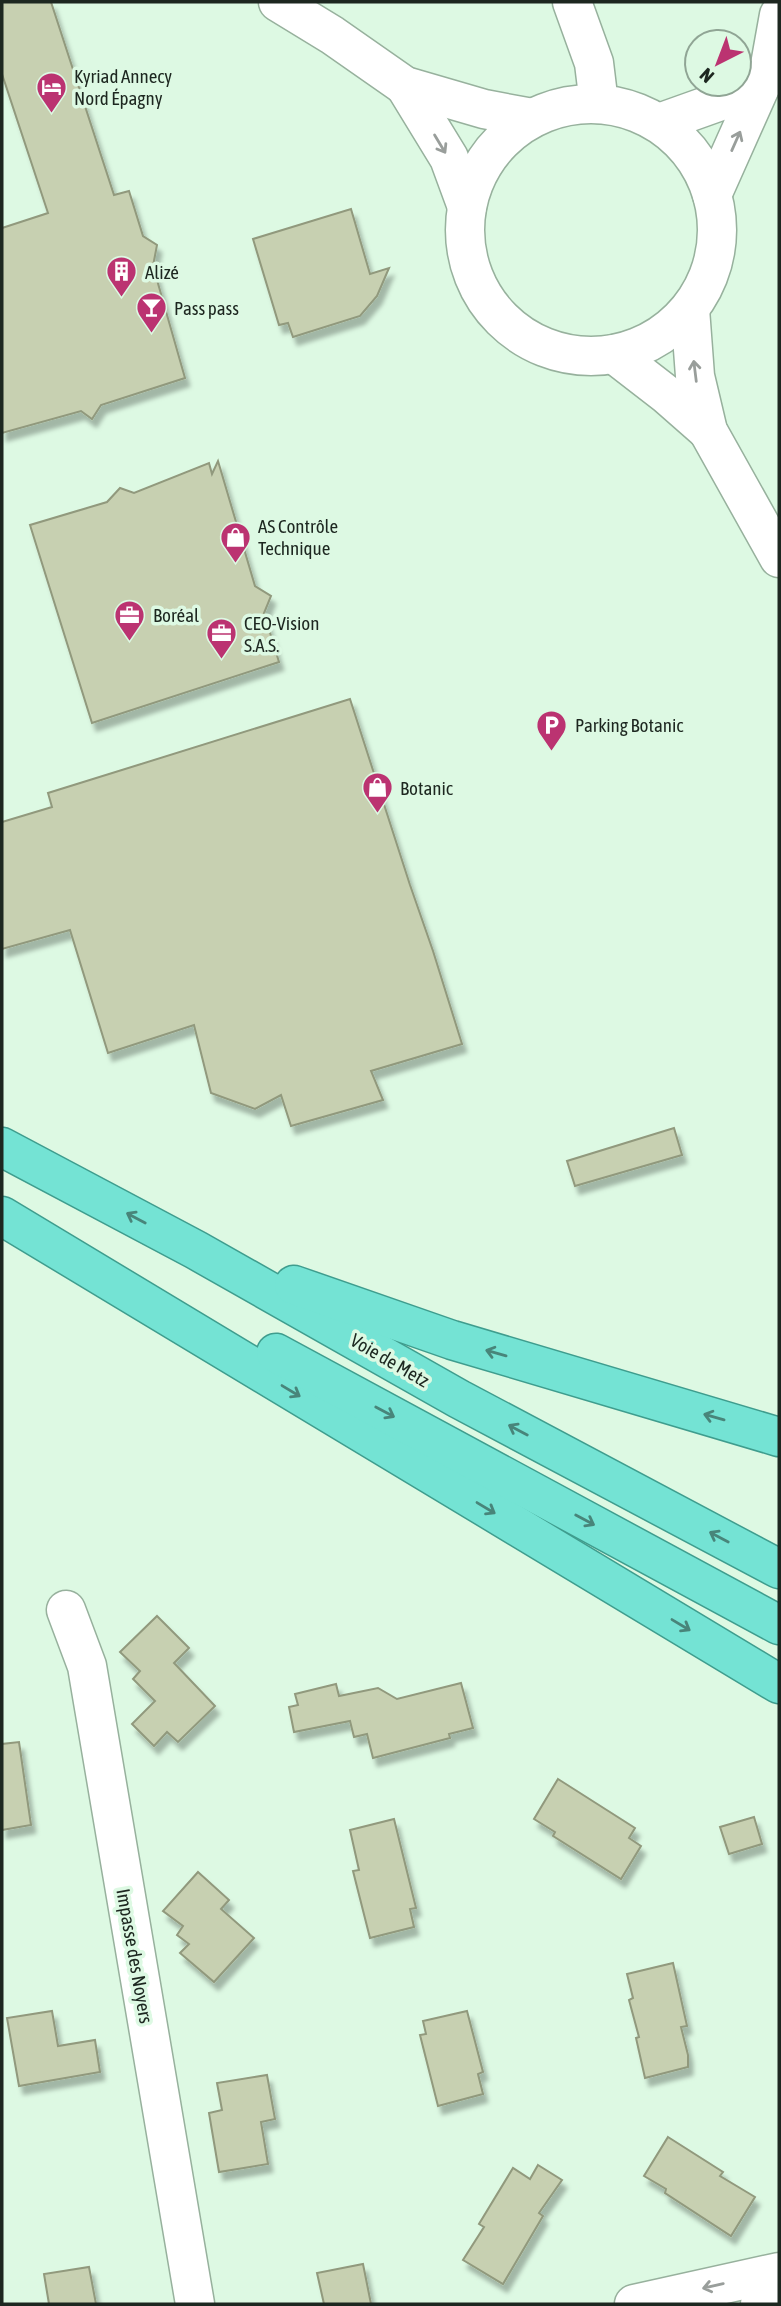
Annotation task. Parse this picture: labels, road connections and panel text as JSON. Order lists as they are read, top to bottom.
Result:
{
  "streets": {
    "highway": ["Voie de Metz"],
    "main road": ["Impasse des Noyers"]
  },
  "places": {
    "hotel": ["Kyriad Annecy Nord Épagny"],
    "building": ["Alizé"],
    "bar": ["Pass pass"],
    "shop": ["AS Contrôle Technique", "Botanic"],
    "office": ["Boréal", "CEO-Vision S.A.S."],
    "parking": ["Parking Botanic"]
  },
  "north": "bottom left"
}
